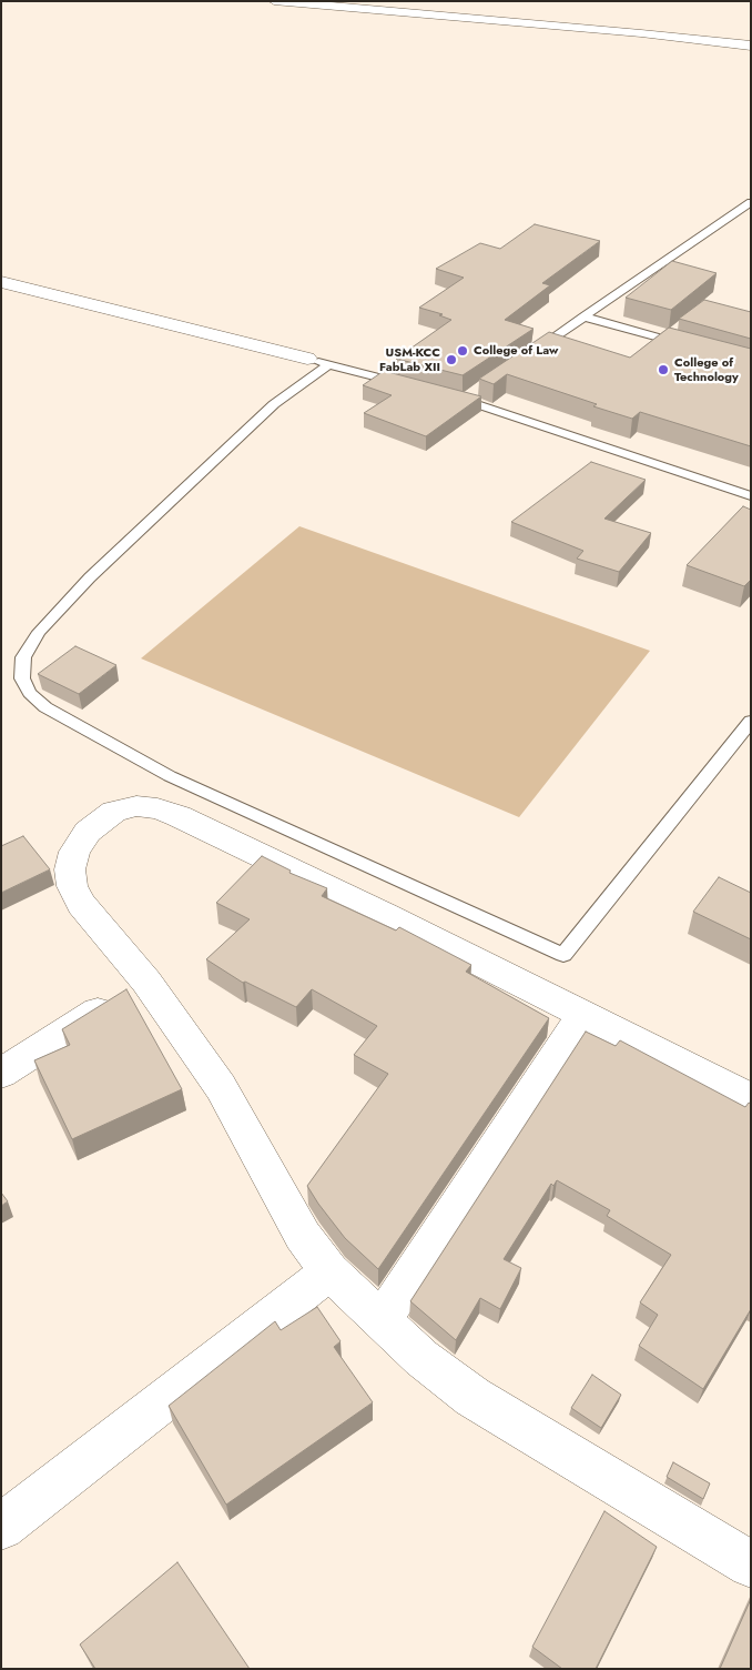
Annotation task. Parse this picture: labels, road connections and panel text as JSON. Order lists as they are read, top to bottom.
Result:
{
  "places": ["College of Law", "USM-KCC FabLab XII", "College of Technology"]
}
